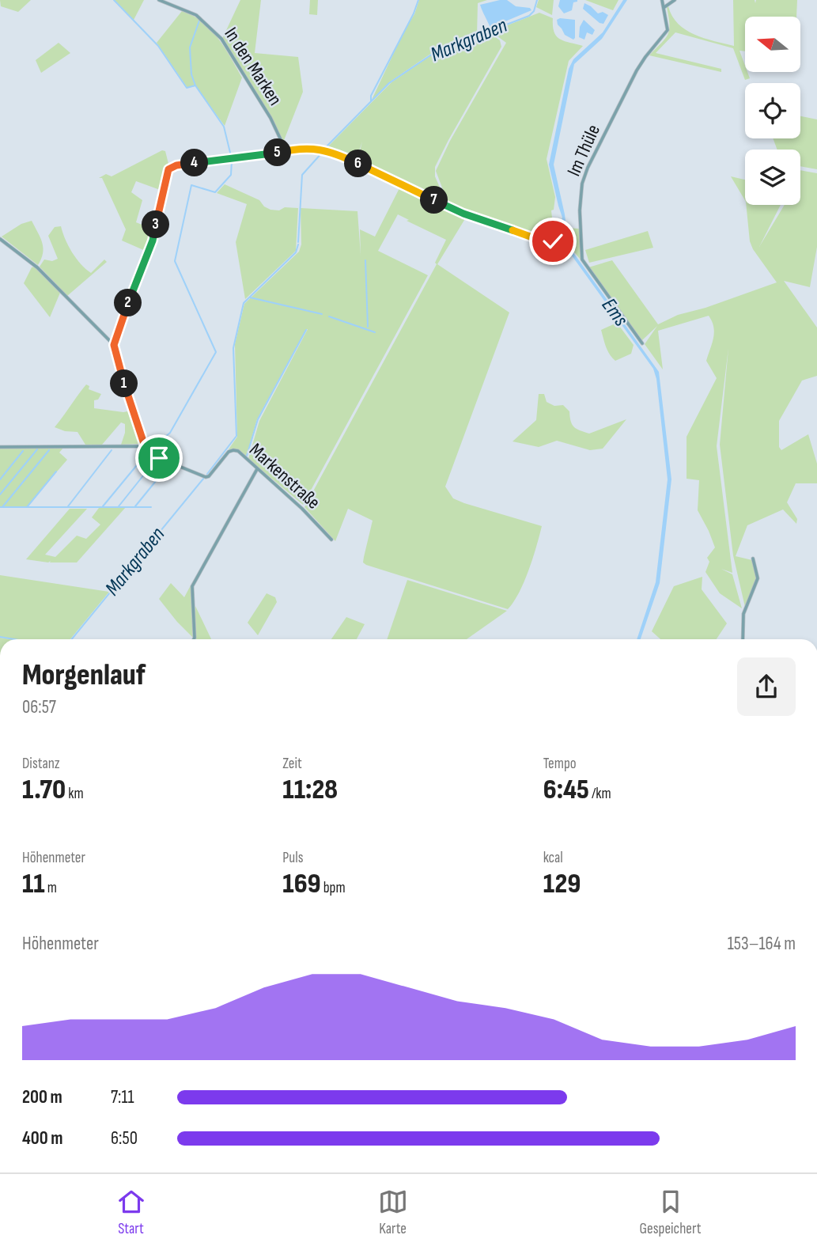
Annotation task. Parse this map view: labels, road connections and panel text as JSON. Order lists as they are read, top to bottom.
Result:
{
  "streets": {
    "street": ["In den Marken", "Im Thüle", "Markenstraße"]
  },
  "water": ["Markgraben", "Ems"],
  "north": "left",
  "page": {
    "pins": [
      "5",
      "4",
      "6",
      "7",
      "3",
      "2",
      "1"
    ],
    "heading": ["Morgenlauf", "06:57"],
    "stats": [
      ["Distanz", "1.70 km"],
      ["Zeit", "11:28"],
      ["Tempo", "6:45 /km"],
      ["Höhenmeter", "11 m"],
      ["Puls", "169 bpm"],
      ["kcal", "129"]
    ],
    "chart": ["Höhenmeter", "153–164 m"],
    "list": [
      {
        "name": "200 m",
        "note": "7:11"
      },
      {
        "name": "400 m",
        "note": "6:50"
      }
    ],
    "tabs": ["Start", "Karte", "Gespeichert"]
  }
}
